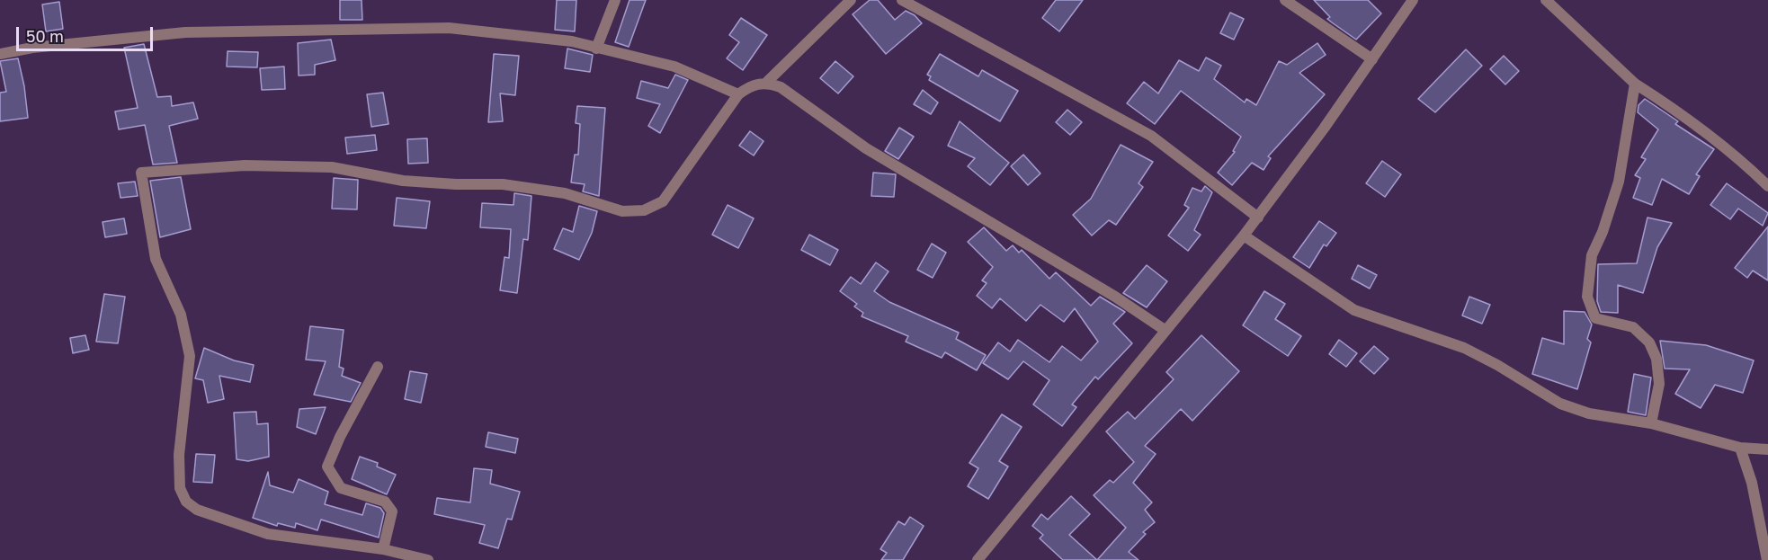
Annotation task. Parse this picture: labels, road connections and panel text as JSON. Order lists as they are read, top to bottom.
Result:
{
  "scale_bar": "50 m"
}
